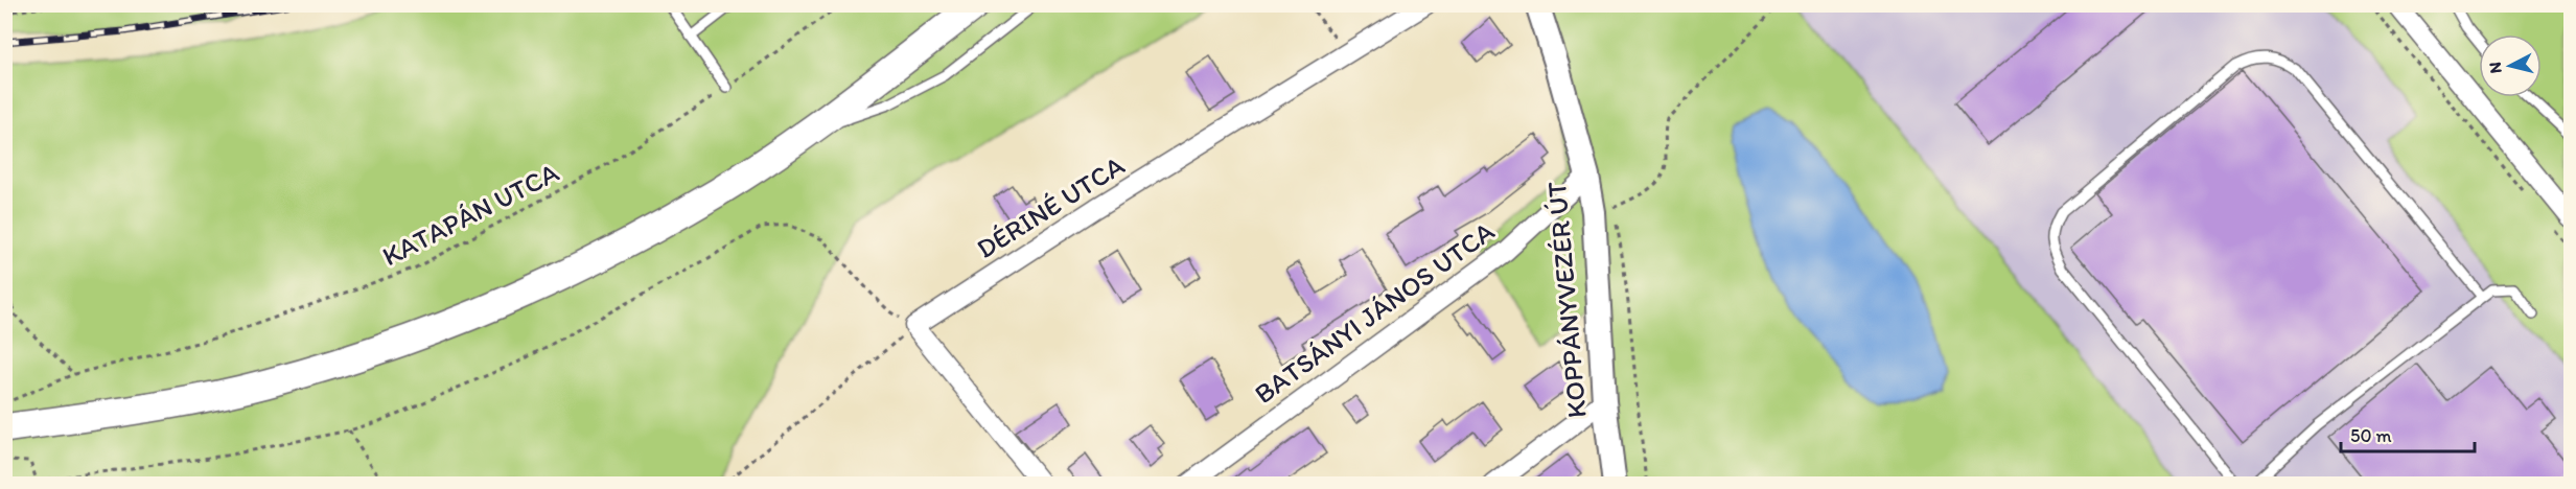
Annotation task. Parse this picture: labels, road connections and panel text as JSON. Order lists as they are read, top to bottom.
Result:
{
  "streets": {
    "street": ["DÉRINÉ UTCA", "KOPPÁNYVEZÉR ÚT", "BATSÁNYI JÁNOS UTCA"],
    "path": ["KATAPÁN UTCA"]
  },
  "crossings": [
    ["KOPPÁNYVEZÉR ÚT", "BATSÁNYI JÁNOS UTCA"]
  ],
  "scale_bar": "50 m",
  "north": "left"
}
